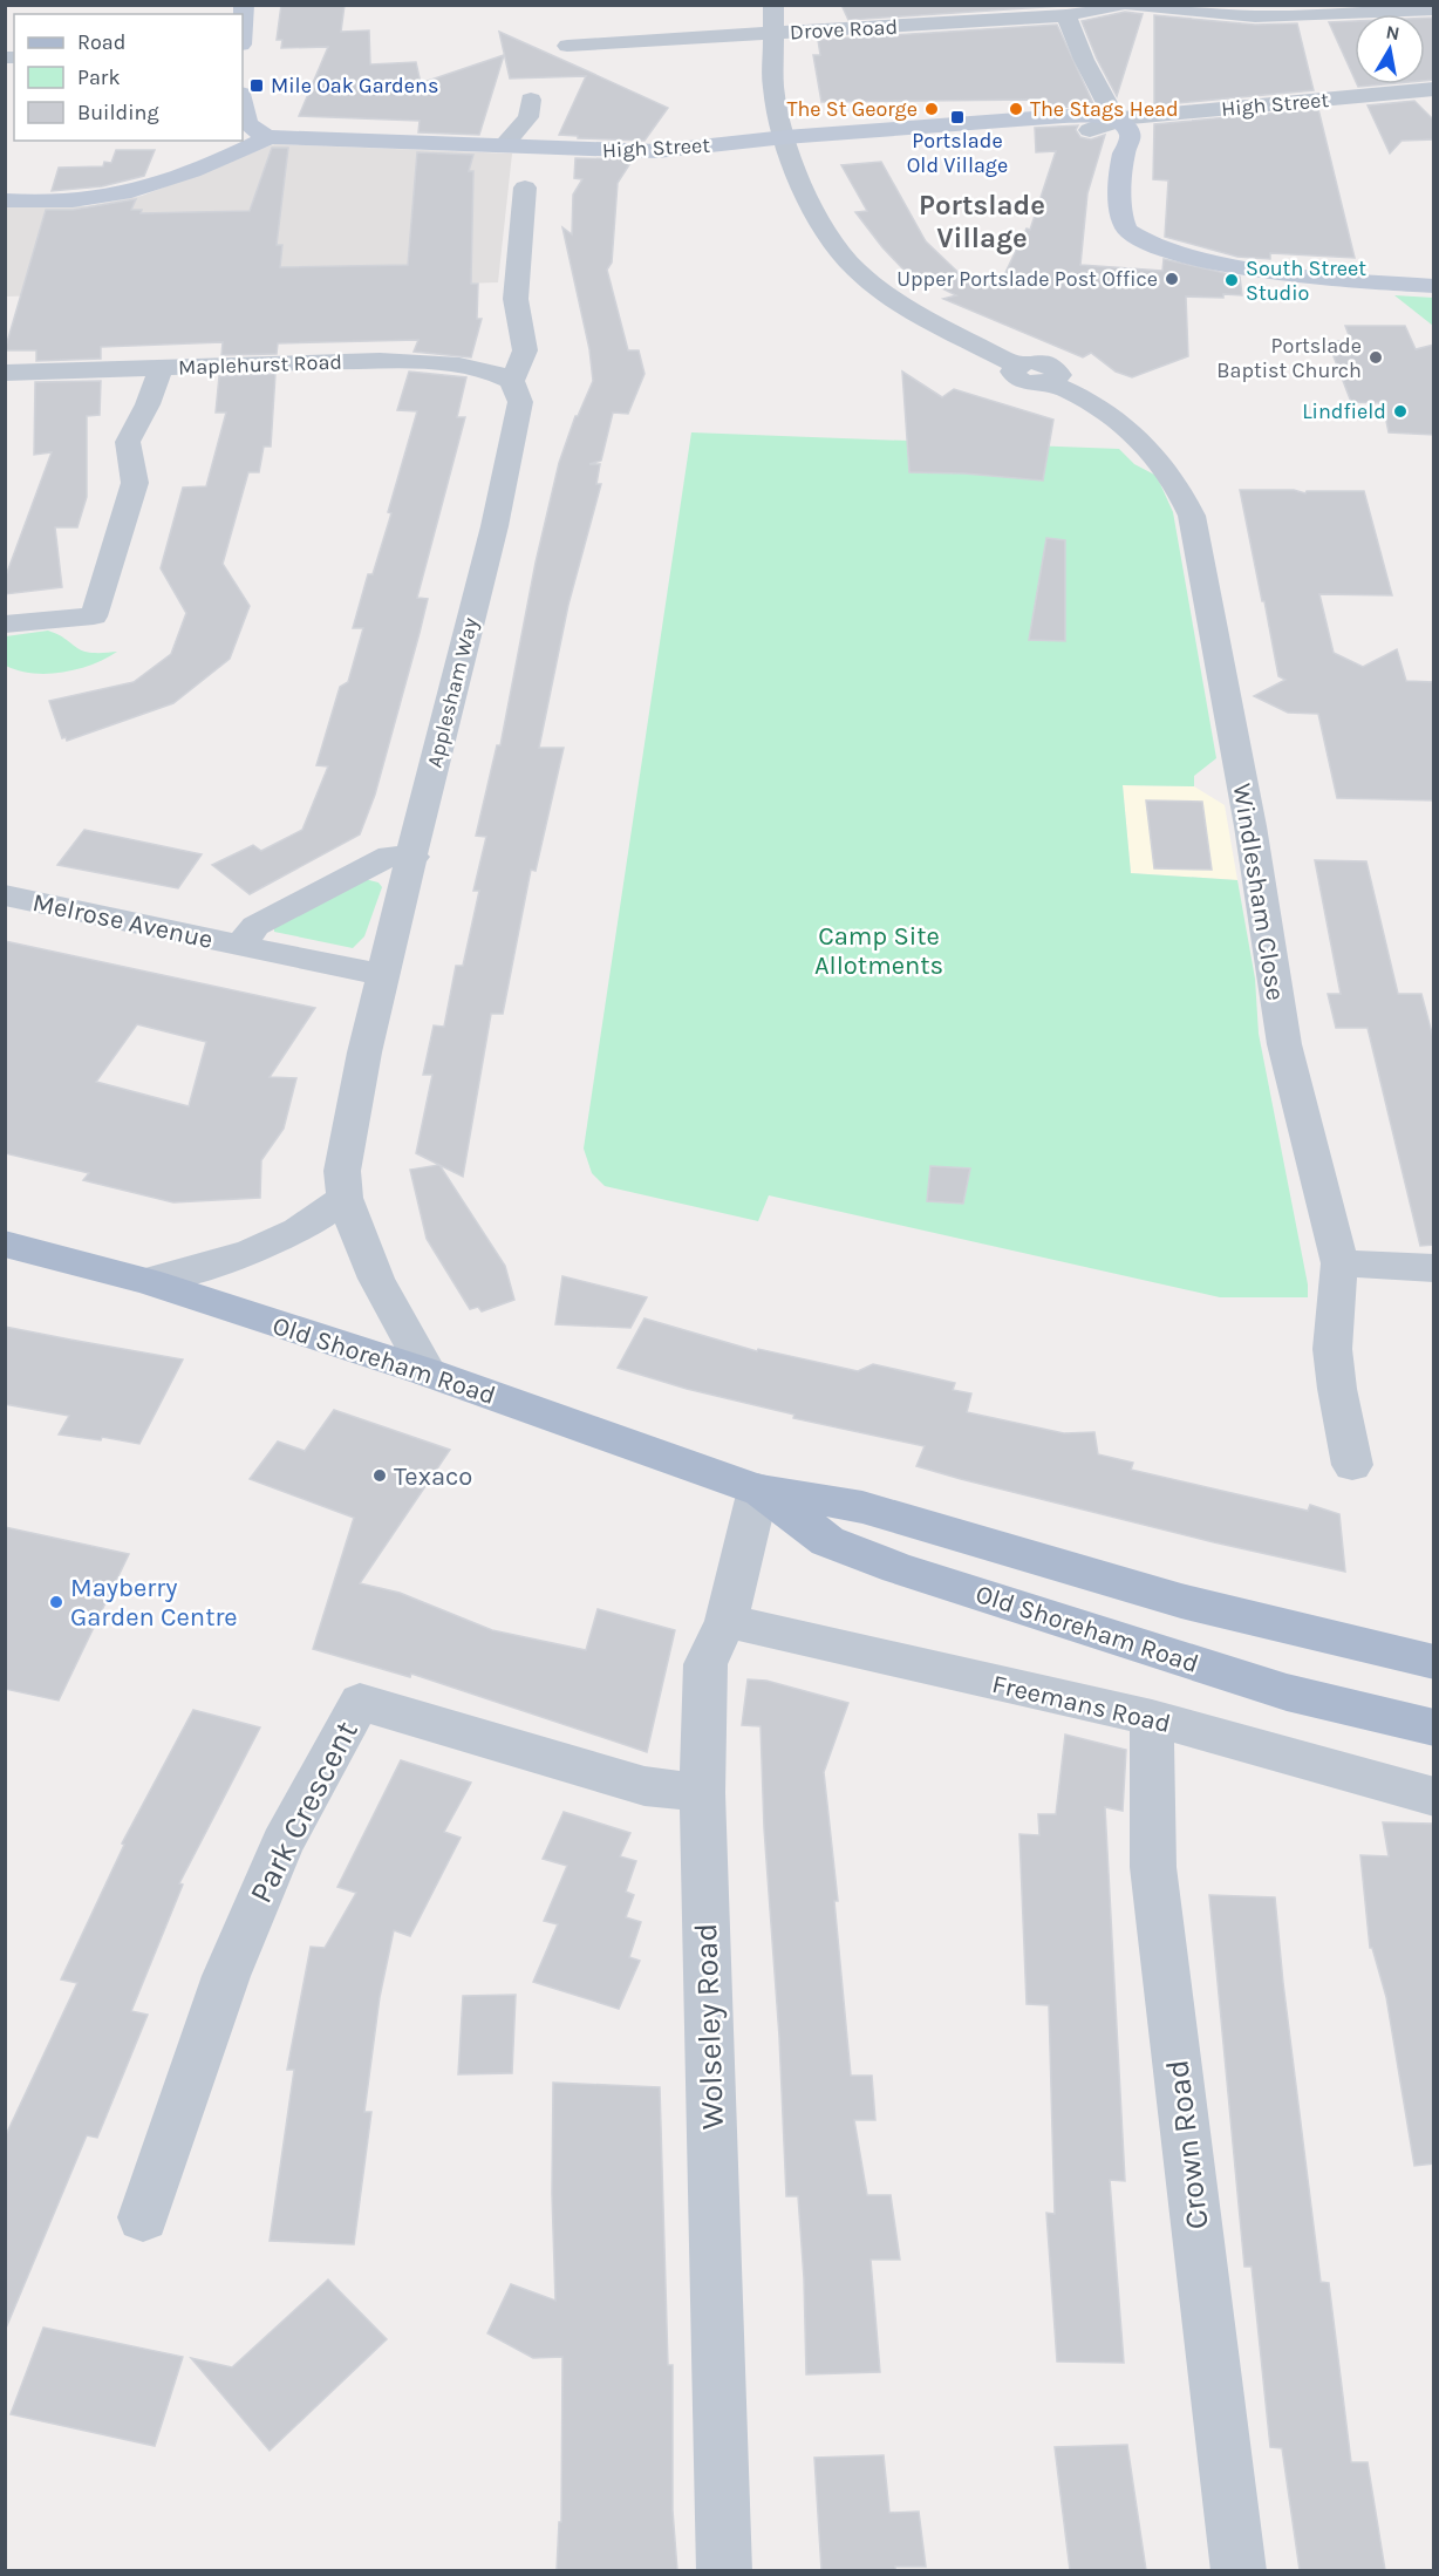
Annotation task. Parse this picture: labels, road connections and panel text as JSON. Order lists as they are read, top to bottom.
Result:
{
  "streets": {
    "main road": ["Old Shoreham Road"],
    "street": [
      "Drove Road",
      "High Street",
      "Maplehurst Road",
      "Applesham Way",
      "Windlesham Close",
      "Melrose Avenue",
      "Freemans Road",
      "Park Crescent",
      "Wolseley Road",
      "Crown Road"
    ]
  },
  "crossings": [
    ["Drove Road", "Windlesham Close"],
    ["High Street", "Windlesham Close"],
    ["Maplehurst Road", "Applesham Way"],
    ["Applesham Way", "Melrose Avenue"],
    ["Applesham Way", "Old Shoreham Road"],
    ["Old Shoreham Road", "Wolseley Road"],
    ["Freemans Road", "Wolseley Road"],
    ["Freemans Road", "Crown Road"],
    ["Park Crescent", "Wolseley Road"]
  ],
  "districts": ["Portslade Village"],
  "parks": ["Camp Site Allotments"],
  "places": {
    "transit": ["Mile Oak Gardens", "Portslade Old Village"],
    "other": [
      "The St George",
      "The Stags Head",
      "Upper Portslade Post Office",
      "South Street Studio",
      "Portslade Baptist Church",
      "Lindfield",
      "Texaco",
      "Mayberry Garden Centre"
    ]
  },
  "legend": ["Road", "Park", "Building"],
  "north": "top"
}
